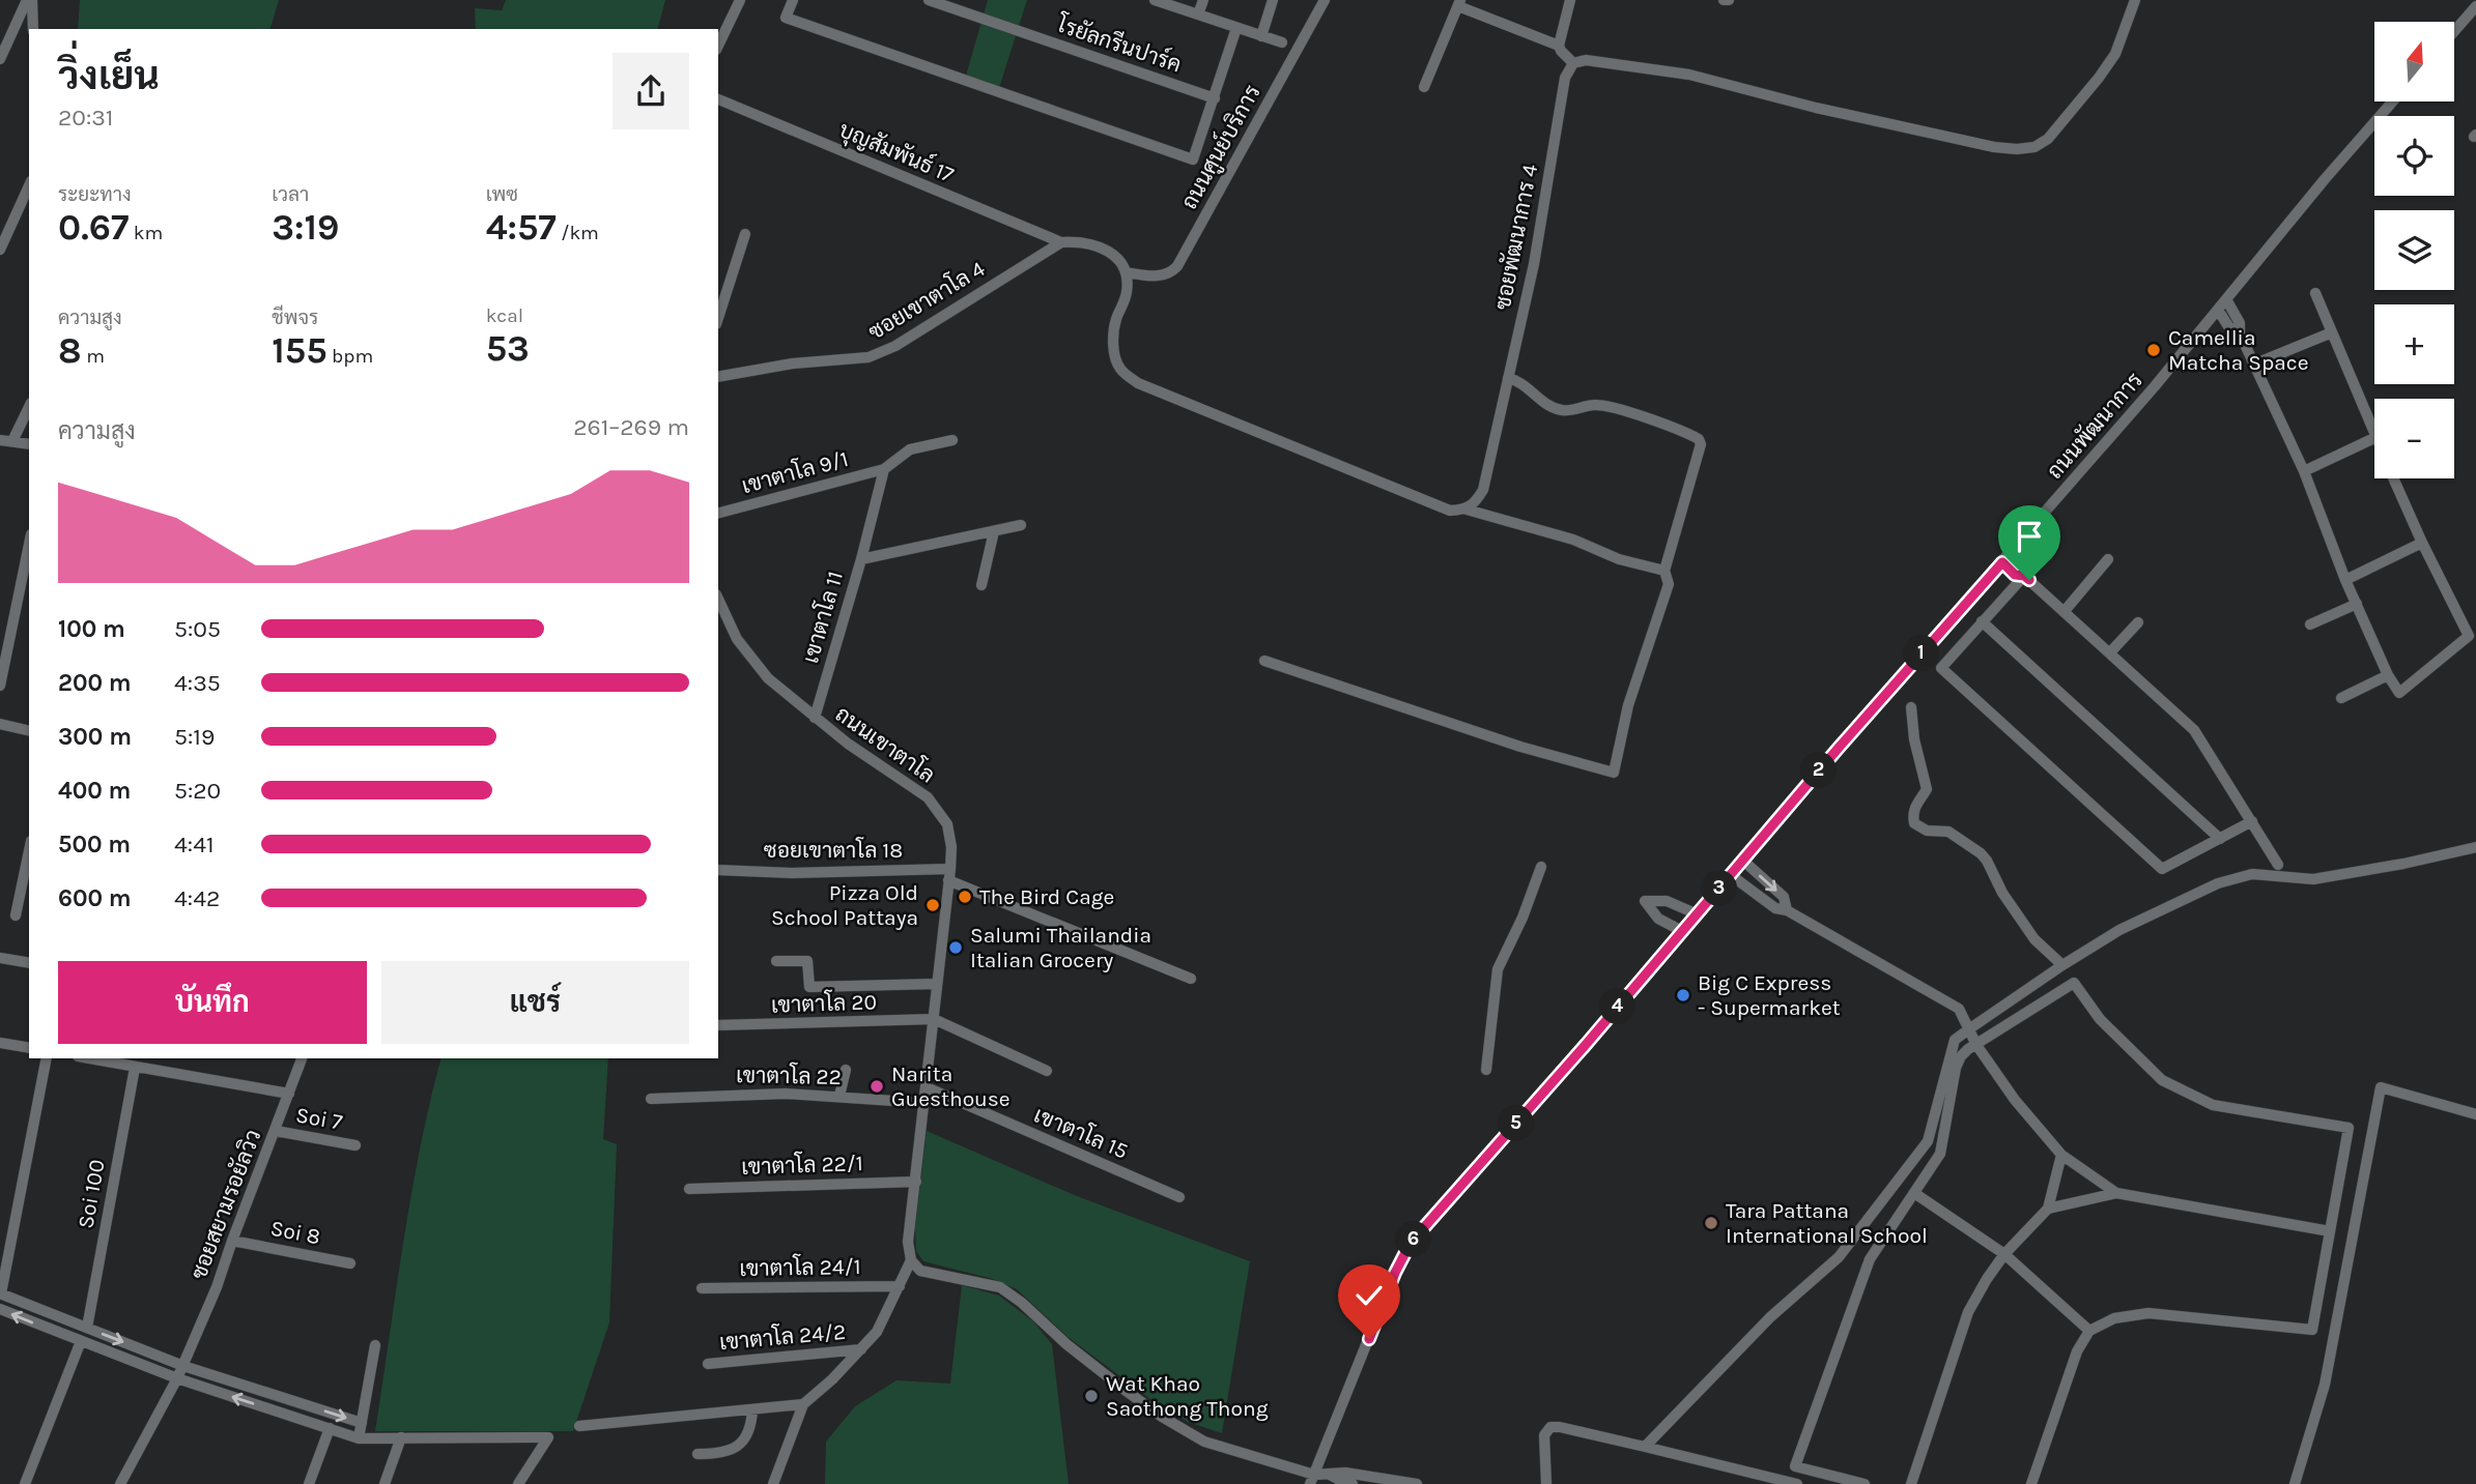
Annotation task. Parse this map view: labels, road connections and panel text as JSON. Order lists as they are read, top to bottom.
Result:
{
  "streets": {
    "street": [
      "โรยัลกรีนปาร์ค",
      "ถนนศูนย์บริการ",
      "บุญสัมพันธ์ 17",
      "ซอยพัฒนาการ 4",
      "ซอยเขาตาโล 4",
      "ถนนพัฒนาการ",
      "เขาตาโล 9/1",
      "เขาตาโล 11",
      "ถนนเขาตาโล",
      "ซอยเขาตาโล 18",
      "เขาตาโล 20",
      "เขาตาโล 22",
      "Soi 7",
      "เขาตาโล 15",
      "เขาตาโล 22/1",
      "Soi 100",
      "ซอยสยามรอยัลวิว",
      "Soi 8",
      "เขาตาโล 24/1",
      "เขาตาโล 24/2"
    ]
  },
  "crossings": [
    ["บุญสัมพันธ์ 17", "ซอยเขาตาโล 4"],
    ["เขาตาโล 11", "ถนนเขาตาโล"],
    ["ถนนเขาตาโล", "ซอยเขาตาโล 18"],
    ["ถนนเขาตาโล", "เขาตาโล 20"],
    ["ถนนเขาตาโล", "เขาตาโล 22"],
    ["ถนนเขาตาโล", "เขาตาโล 15"],
    ["ถนนเขาตาโล", "เขาตาโล 22/1"],
    ["Soi 7", "ซอยสยามรอยัลวิว"],
    ["ซอยสยามรอยัลวิว", "Soi 8"]
  ],
  "places": [
    "Camellia Matcha Space",
    "The Bird Cage",
    "Pizza Old School Pattaya",
    "Salumi Thailandia Italian Grocery",
    "Big C Express - Supermarket",
    "Narita Guesthouse",
    "Tara Pattana International School",
    "Wat Khao Saothong Thong"
  ],
  "north": "top",
  "page": {
    "map_buttons": ["+", "−"],
    "heading": ["วิ่งเย็น", "20:31"],
    "stats": [
      ["ระยะทาง", "0.67 km"],
      ["เวลา", "3:19"],
      ["เพซ", "4:57 /km"],
      ["ความสูง", "8 m"],
      ["ชีพจร", "155 bpm"],
      ["kcal", "53"]
    ],
    "chart": ["ความสูง", "261–269 m"],
    "list": [
      {
        "name": "100 m",
        "note": "5:05"
      },
      {
        "name": "200 m",
        "note": "4:35"
      },
      {
        "name": "300 m",
        "note": "5:19"
      },
      {
        "name": "400 m",
        "note": "5:20"
      },
      {
        "name": "500 m",
        "note": "4:41"
      },
      {
        "name": "600 m",
        "note": "4:42"
      }
    ],
    "pins": [
      "1",
      "2",
      "3",
      "4",
      "5",
      "6"
    ],
    "buttons": ["บันทึก", "แชร์"]
  }
}
